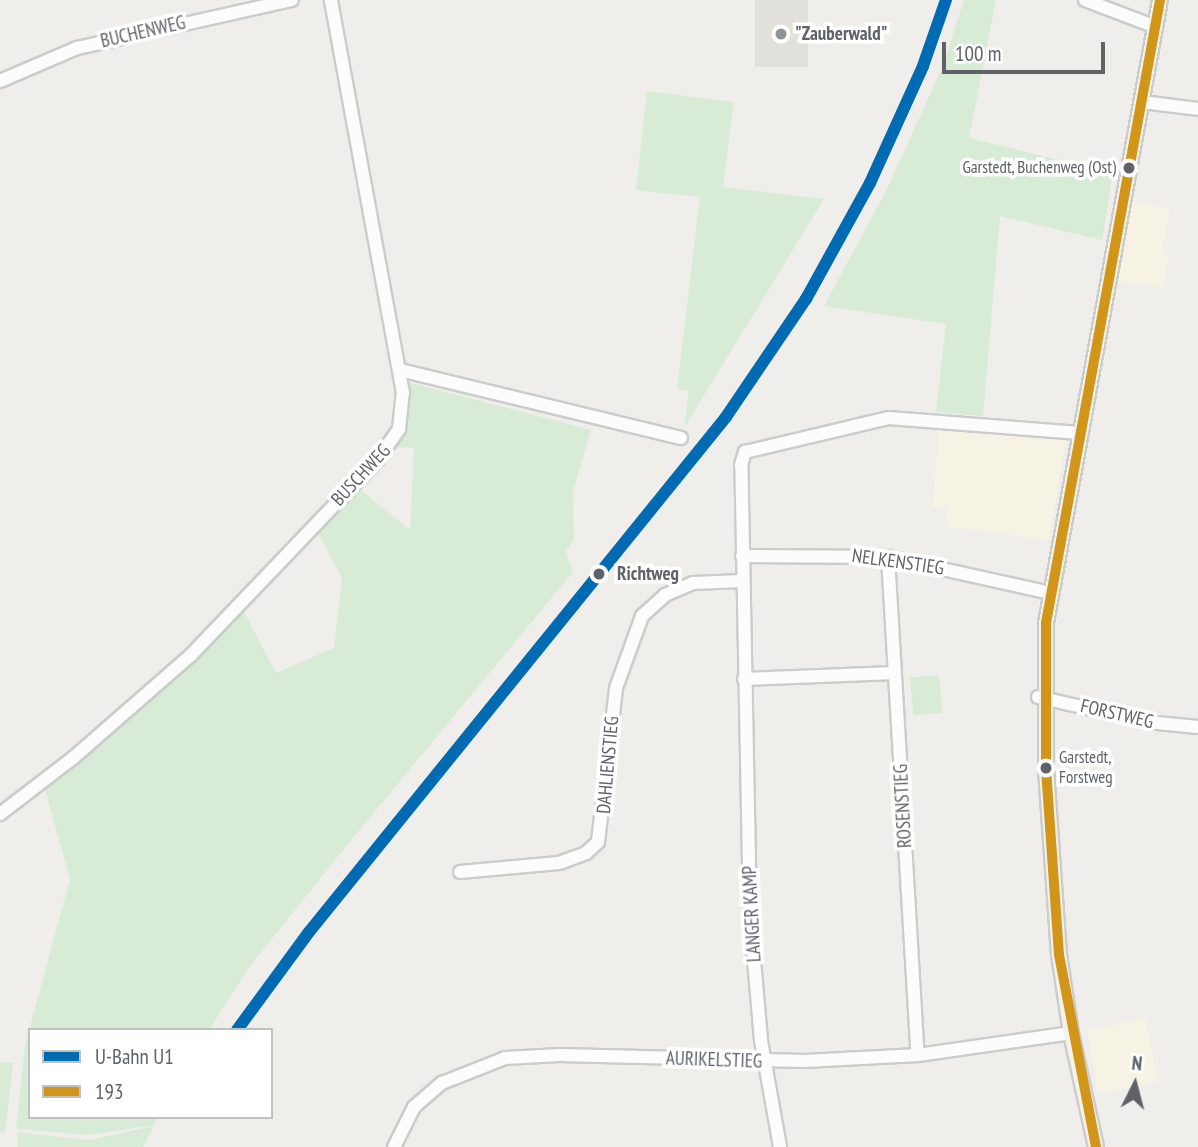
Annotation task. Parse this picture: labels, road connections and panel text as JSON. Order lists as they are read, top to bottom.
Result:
{
  "streets": {
    "street": [
      "BUCHENWEG",
      "BUSCHWEG",
      "NELKENSTIEG",
      "FORSTWEG",
      "DAHLIENSTIEG",
      "ROSENSTIEG",
      "LANGER KAMP",
      "AURIKELSTIEG"
    ]
  },
  "crossings": [
    ["NELKENSTIEG", "ROSENSTIEG"],
    ["NELKENSTIEG", "LANGER KAMP"],
    ["DAHLIENSTIEG", "LANGER KAMP"],
    ["ROSENSTIEG", "AURIKELSTIEG"],
    ["LANGER KAMP", "AURIKELSTIEG"]
  ],
  "places": [
    "\"Zauberwald\"",
    "Garstedt, Buchenweg (Ost)",
    "Richtweg",
    "Garstedt, Forstweg"
  ],
  "lines": ["metro line U1", "transit line 193"],
  "legend": ["U-Bahn U1", "193"],
  "scale_bar": "100 m",
  "north": "top"
}
